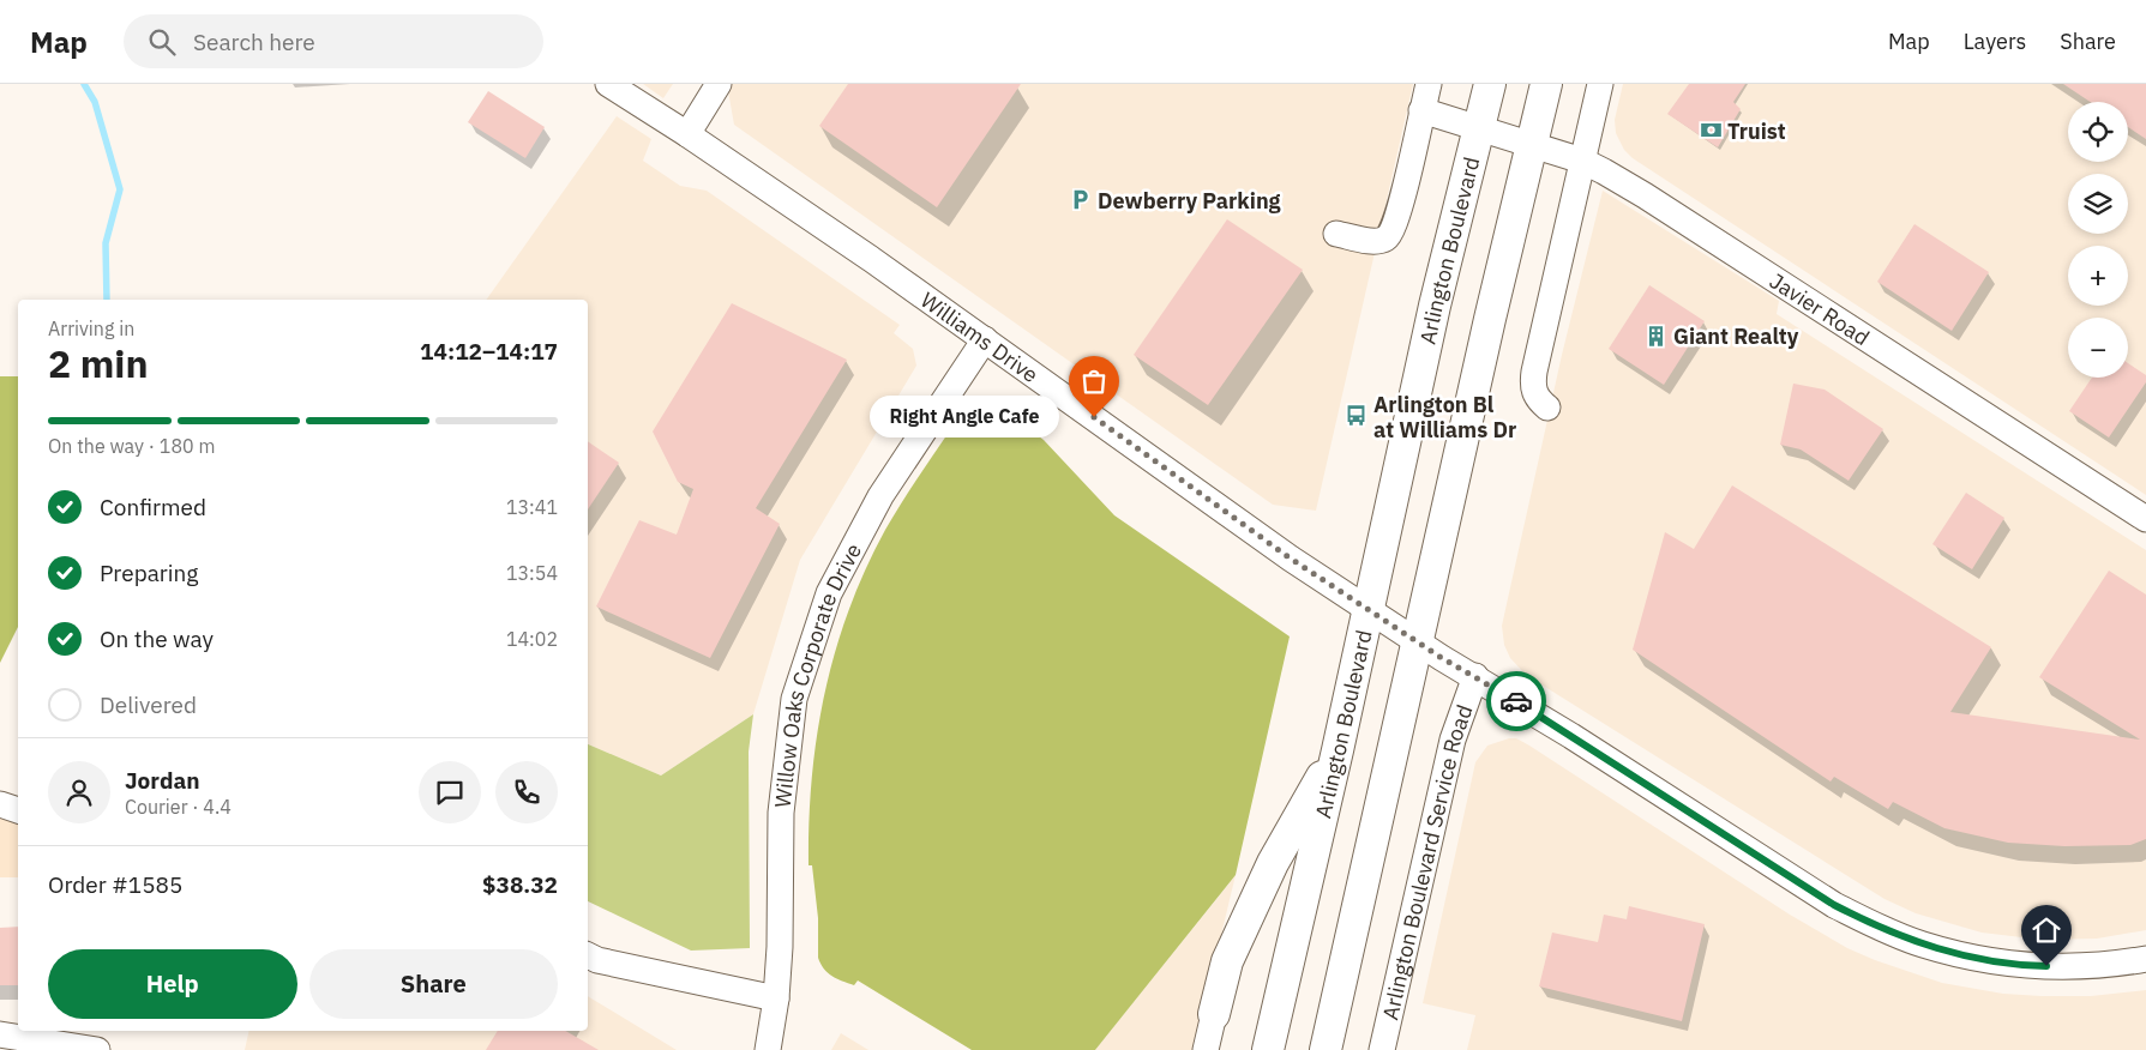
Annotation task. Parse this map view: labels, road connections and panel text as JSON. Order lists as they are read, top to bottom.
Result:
{
  "streets": {
    "main road": ["Arlington Boulevard"],
    "street": [
      "Javier Road",
      "Williams Drive",
      "Willow Oaks Corporate Drive",
      "Arlington Boulevard Service Road"
    ]
  },
  "crossings": [
    ["Arlington Boulevard", "Javier Road"],
    ["Arlington Boulevard", "Williams Drive"],
    ["Williams Drive", "Willow Oaks Corporate Drive"],
    ["Williams Drive", "Arlington Boulevard Service Road"]
  ],
  "places": {
    "bank": ["Truist"],
    "parking": ["Dewberry Parking"],
    "building": ["Giant Realty"],
    "bus stop": ["Arlington Bl at Williams Dr"],
    "other": ["Right Angle Cafe"]
  },
  "page": {
    "header": "Map",
    "search": "Search here",
    "nav": ["Map", "Layers", "Share"],
    "map_buttons": ["+", "−"],
    "heading": ["2 min", "Arriving in", "14:12–14:17"],
    "panel": [
      "Jordan",
      "Courier · 4.4",
      "Order #1585",
      "$38.32"
    ],
    "bubble": "Right Angle Cafe",
    "bar": "On the way · 180 m",
    "list": [
      ["Confirmed", "13:41"],
      ["Preparing", "13:54"],
      ["On the way", "14:02"],
      "Delivered"
    ],
    "buttons": ["Help", "Share"]
  }
}
